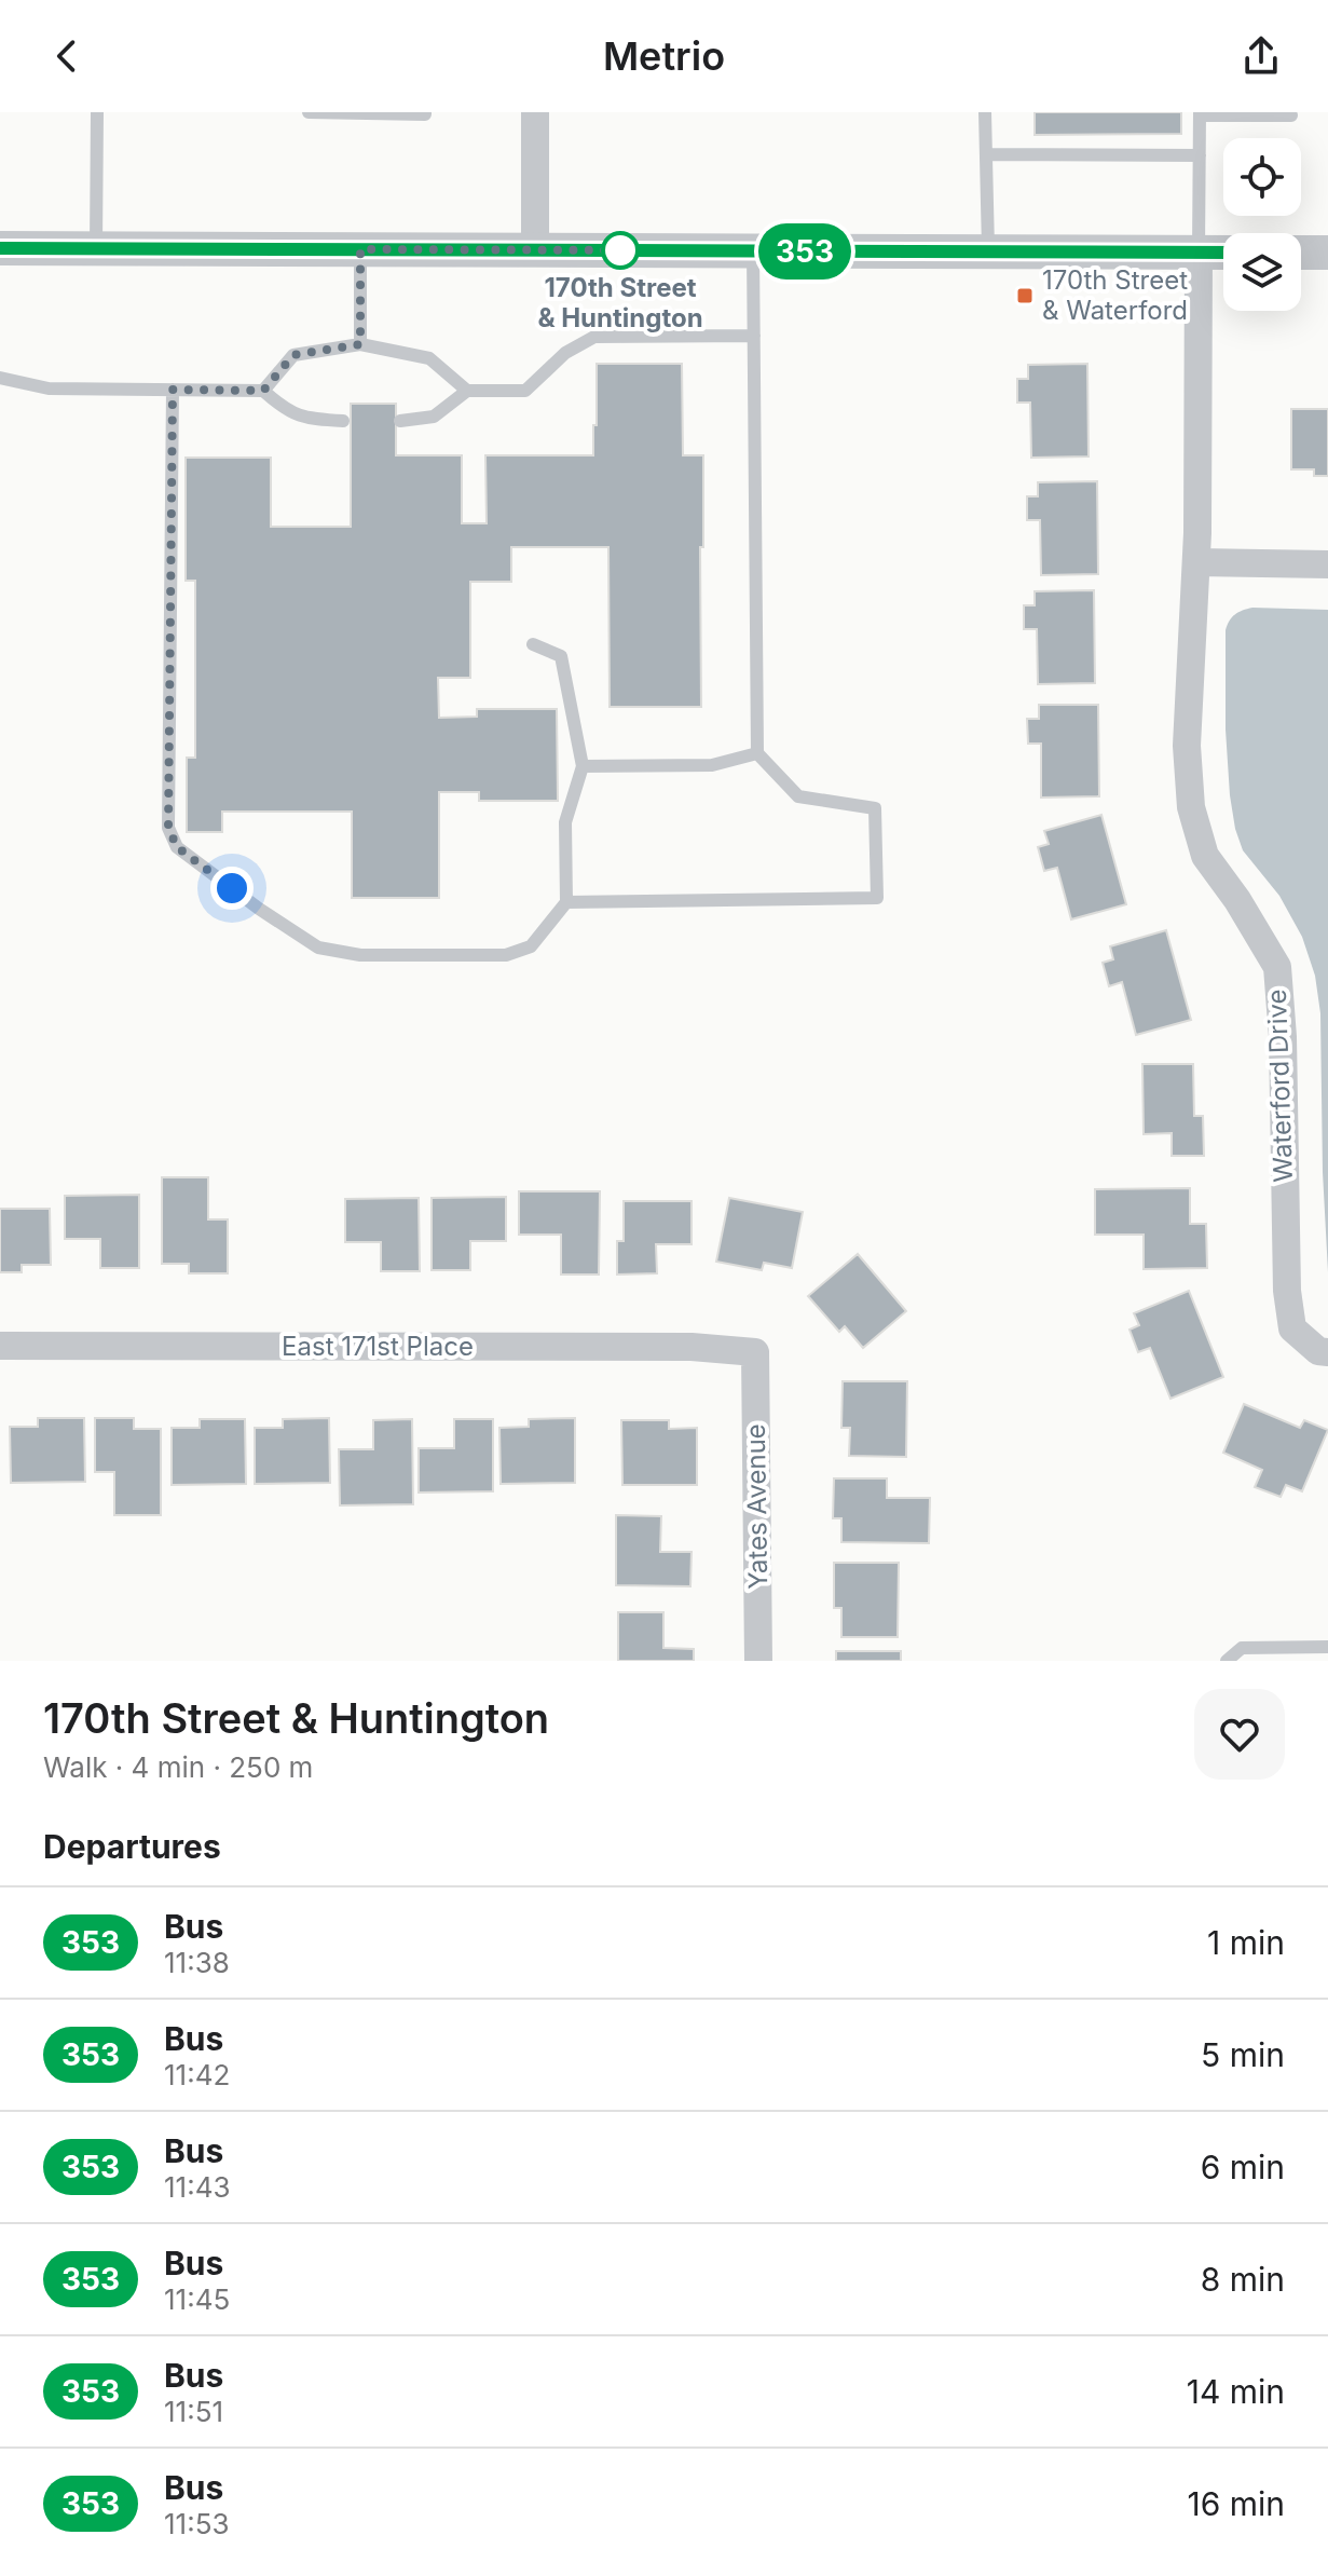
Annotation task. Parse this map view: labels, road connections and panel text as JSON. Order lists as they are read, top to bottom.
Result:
{
  "streets": {
    "street": ["Waterford Drive", "East 171st Place", "Yates Avenue"]
  },
  "crossings": [
    ["East 171st Place", "Yates Avenue"]
  ],
  "places": {
    "other": ["170th Street & Huntington"],
    "transit": ["170th Street & Waterford"]
  },
  "lines": ["bus line 353"],
  "page": {
    "header": "Metrio",
    "on_map": "353",
    "heading": [
      ["170th Street & Huntington", "Walk · 4 min · 250 m"],
      "Departures"
    ],
    "list": [
      {
        "mark": "353",
        "name": "Bus",
        "note": "11:38",
        "value": "1 min"
      },
      {
        "mark": "353",
        "name": "Bus",
        "note": "11:42",
        "value": "5 min"
      },
      {
        "mark": "353",
        "name": "Bus",
        "note": "11:43",
        "value": "6 min"
      },
      {
        "mark": "353",
        "name": "Bus",
        "note": "11:45",
        "value": "8 min"
      },
      {
        "mark": "353",
        "name": "Bus",
        "note": "11:51",
        "value": "14 min"
      },
      {
        "mark": "353",
        "name": "Bus",
        "note": "11:53",
        "value": "16 min"
      }
    ]
  }
}
